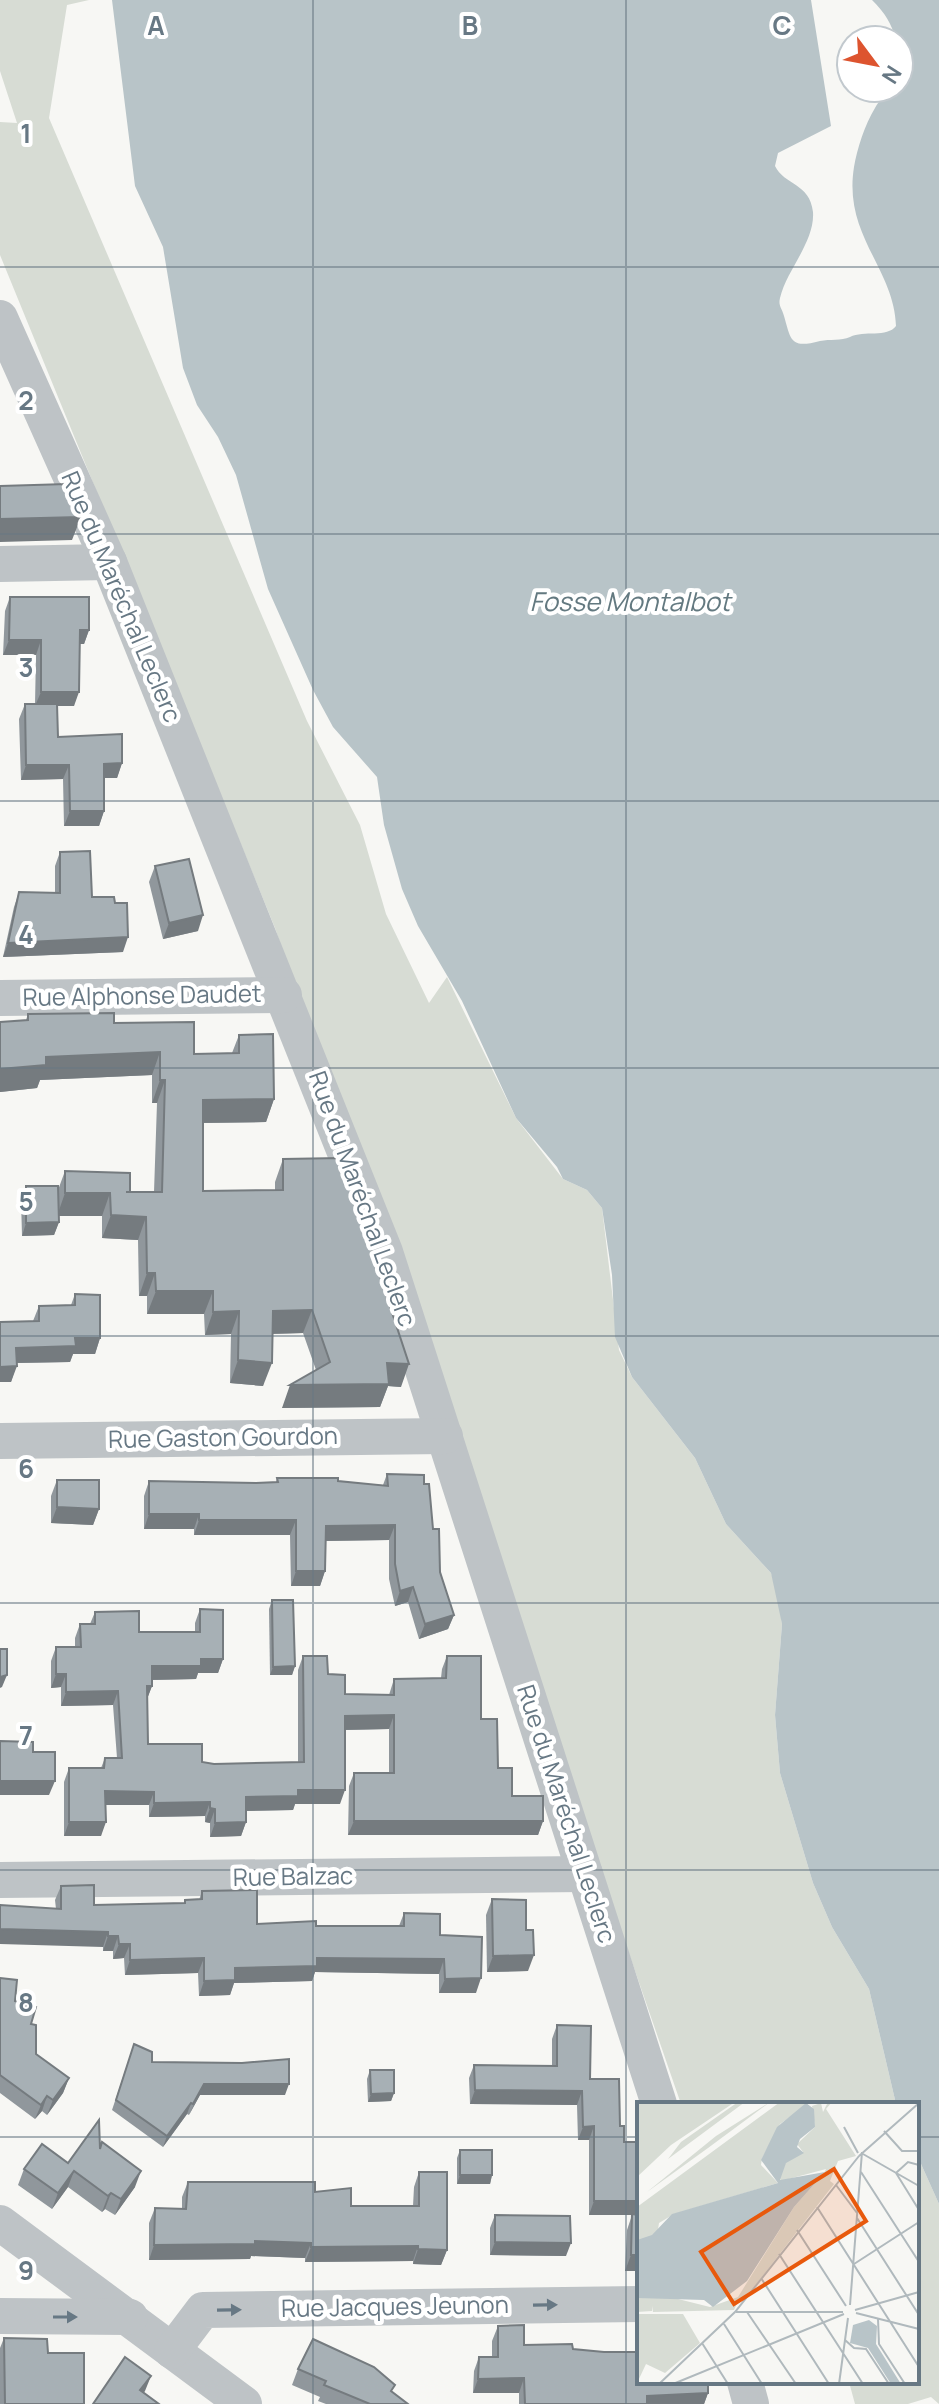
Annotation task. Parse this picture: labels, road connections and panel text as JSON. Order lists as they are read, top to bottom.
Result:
{
  "streets": {
    "street": [
      "Rue du Maréchal Leclerc",
      "Rue Alphonse Daudet",
      "Rue Gaston Gourdon",
      "Rue Balzac",
      "Rue Jacques Jeunon"
    ]
  },
  "crossings": [
    ["Rue du Maréchal Leclerc", "Rue Alphonse Daudet"],
    ["Rue du Maréchal Leclerc", "Rue Gaston Gourdon"],
    ["Rue du Maréchal Leclerc", "Rue Balzac"]
  ],
  "one_way": ["Rue Jacques Jeunon"],
  "water": ["Fosse Montalbot"],
  "north": "bottom right",
  "grid": {
    "columns": ["A", "B", "C"],
    "rows": [
      "1",
      "2",
      "3",
      "4",
      "5",
      "6",
      "7",
      "8",
      "9"
    ]
  }
}
